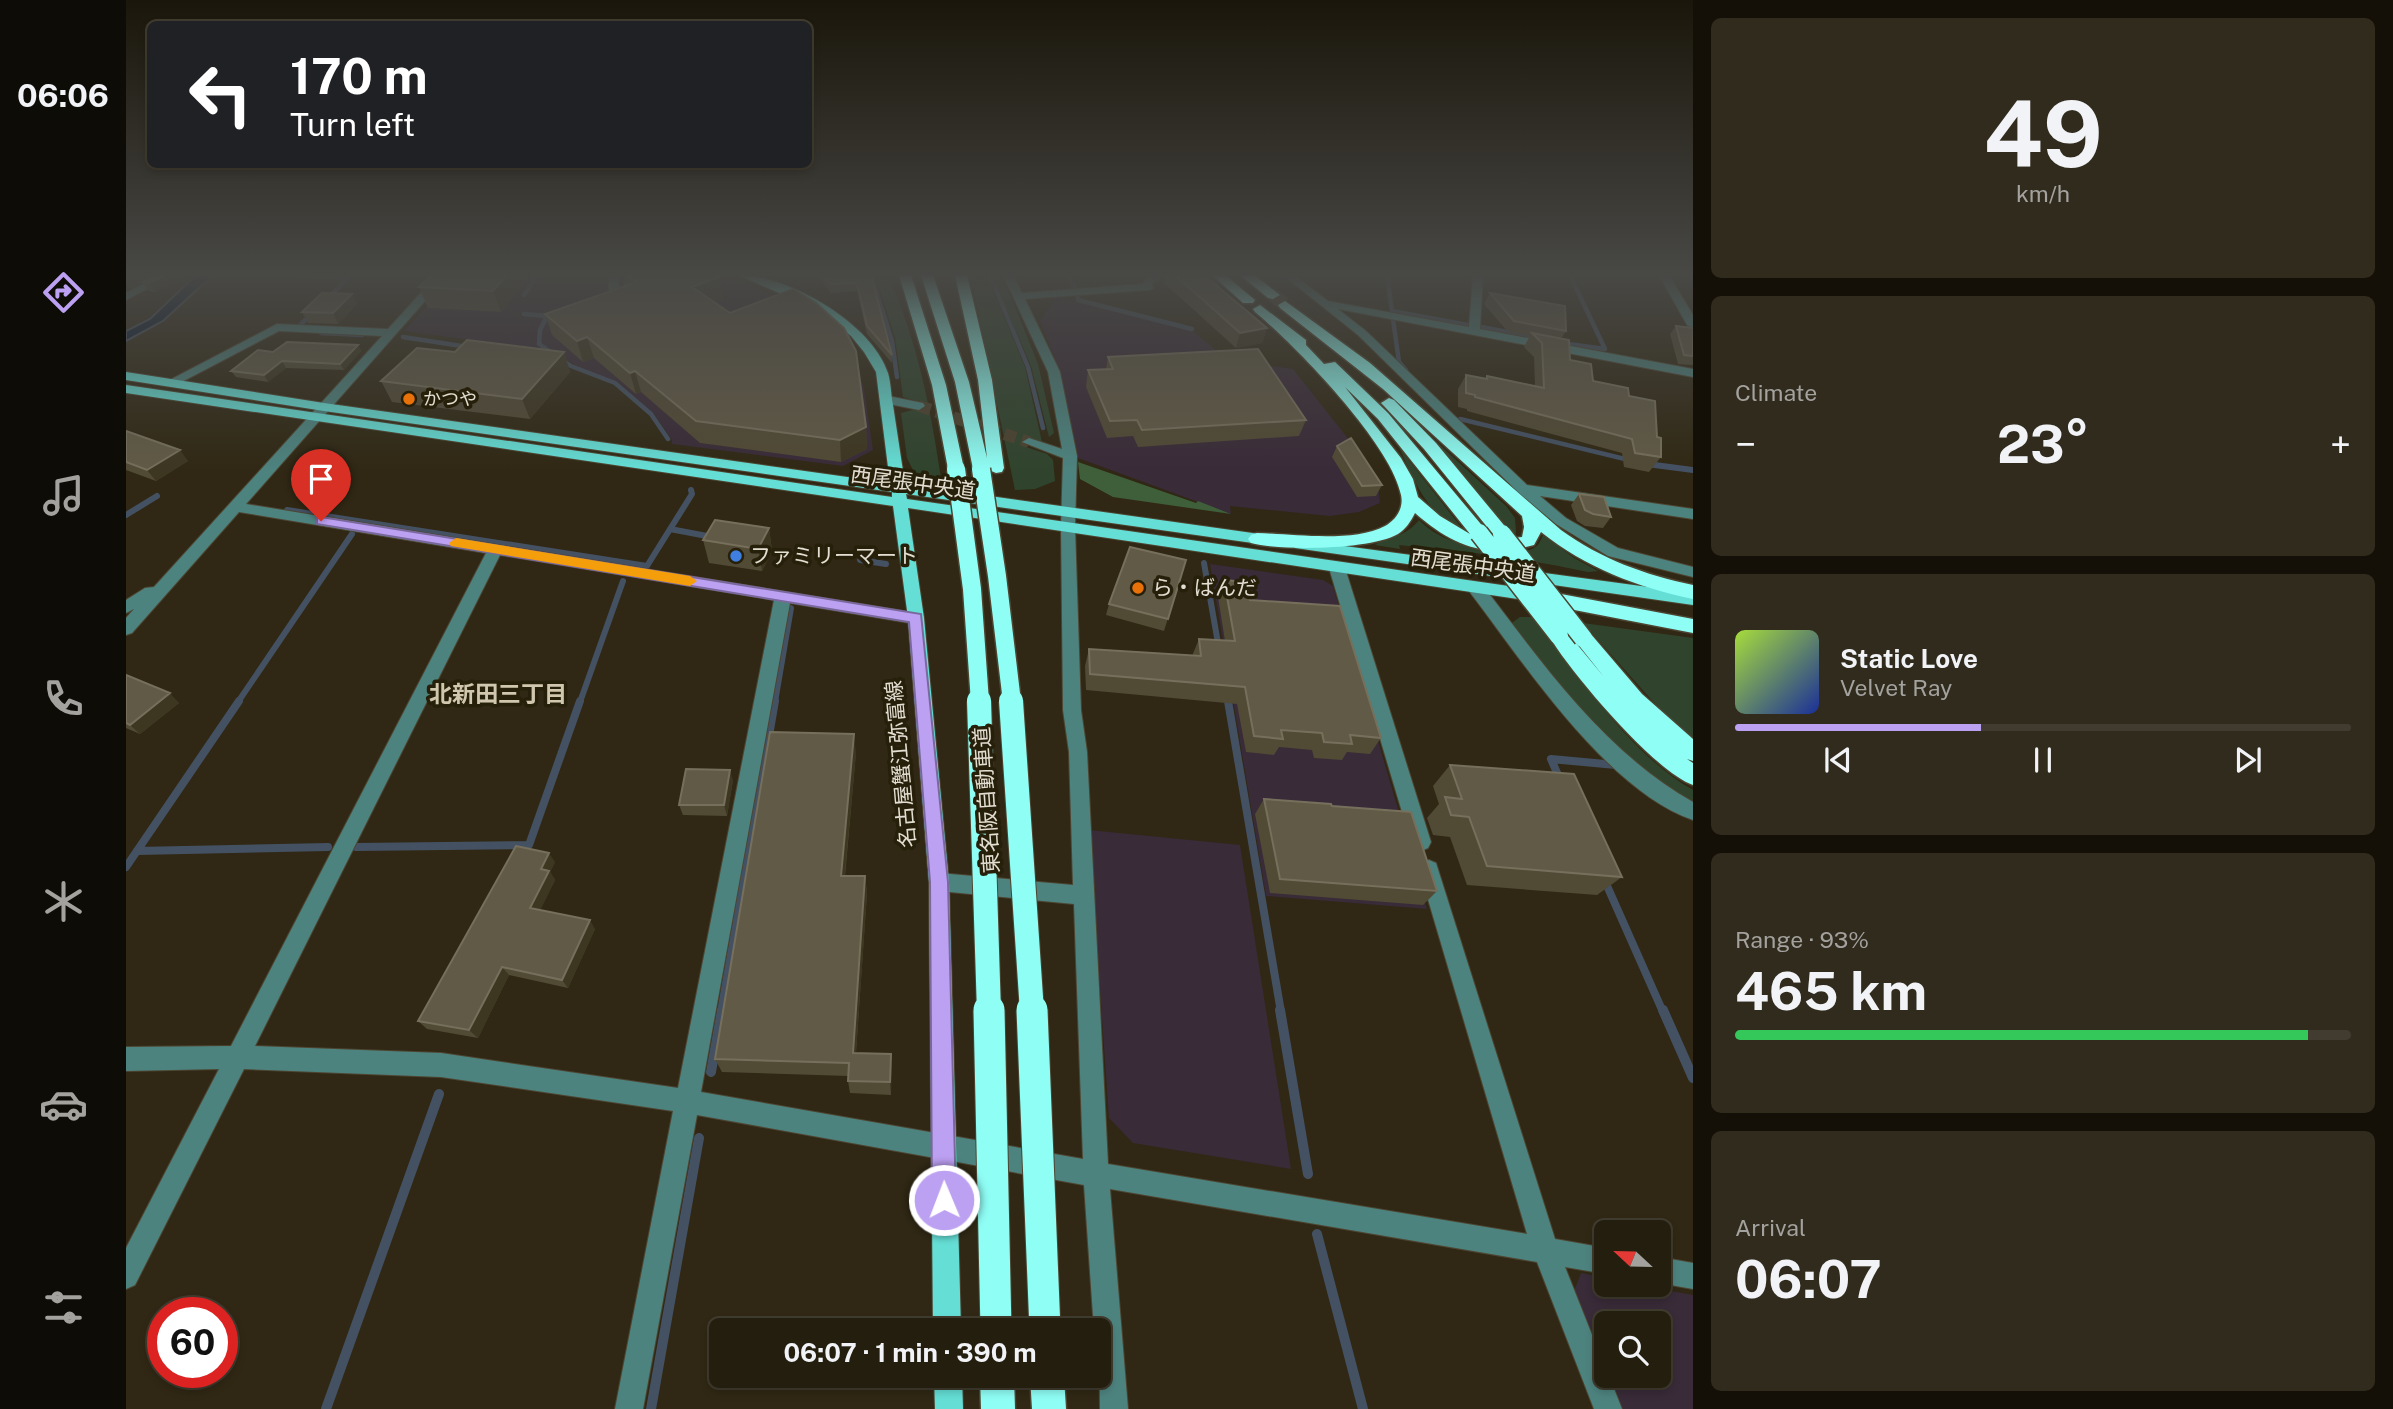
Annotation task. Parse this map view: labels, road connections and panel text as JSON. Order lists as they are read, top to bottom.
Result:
{
  "streets": {
    "highway": ["東名阪自動車道"],
    "main road": ["西尾張中央道", "名古屋蟹江弥富線"]
  },
  "crossings": [
    ["西尾張中央道", "名古屋蟹江弥富線"]
  ],
  "districts": ["北新田三丁目"],
  "places": ["かつや", "ファミリーマート", "ら・ばんだ"],
  "north": "left",
  "page": {
    "tabs": "06:06",
    "tile": [
      ["49", "km/h"],
      "Climate",
      ["Range · 93%", "465 km"],
      ["Arrival", "06:07"]
    ],
    "turn": ["170 m", "Turn left"],
    "heat": ["−", "23°", "+"],
    "song": ["Static Love", "Velvet Ray"],
    "limit": "60",
    "trip": "06:07 · 1 min · 390 m"
  }
}
